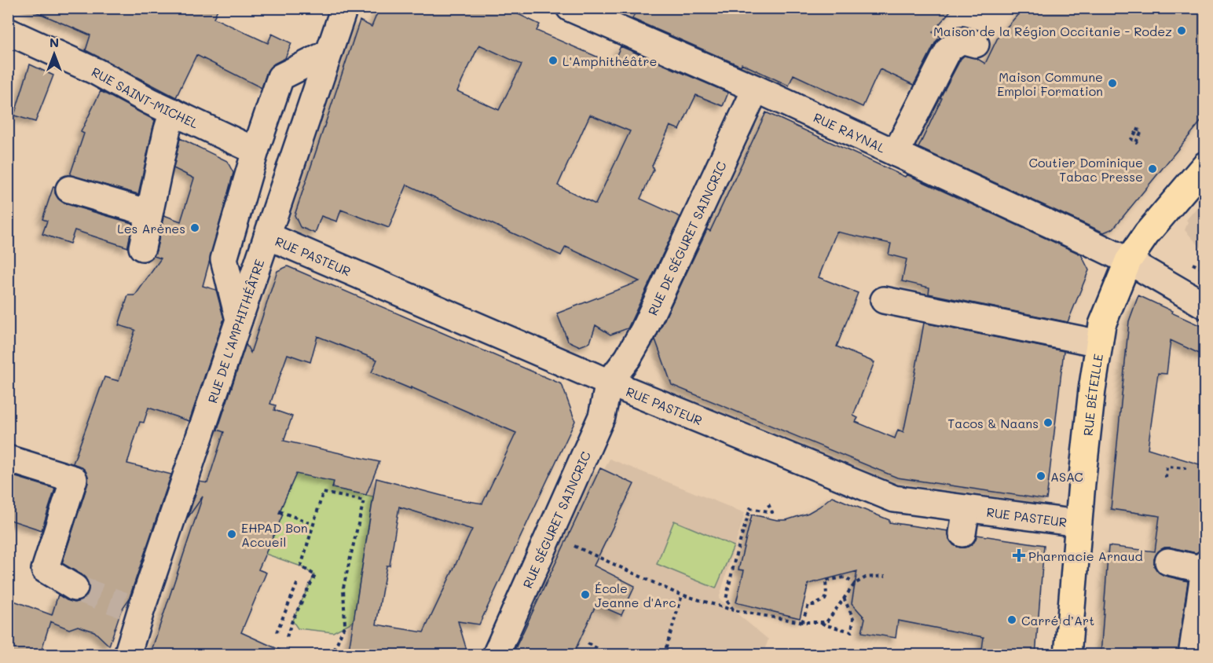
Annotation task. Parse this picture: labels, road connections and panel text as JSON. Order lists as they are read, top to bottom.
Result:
{
  "streets": {
    "main road": ["RUE BÉTEILLE"],
    "street": [
      "RUE SAINT-MICHEL",
      "RUE RAYNAL",
      "RUE DE SÉGURET SAINCRIC",
      "RUE PASTEUR",
      "RUE DE L'AMPHITHÉÂTRE",
      "RUE SÉGURET SAINCRIC"
    ]
  },
  "crossings": [
    ["RUE RAYNAL", "RUE DE SÉGURET SAINCRIC"],
    ["RUE RAYNAL", "RUE BÉTEILLE"],
    ["RUE DE SÉGURET SAINCRIC", "RUE PASTEUR"],
    ["RUE DE SÉGURET SAINCRIC", "RUE SÉGURET SAINCRIC"],
    ["RUE PASTEUR", "RUE DE L'AMPHITHÉÂTRE"],
    ["RUE PASTEUR", "RUE BÉTEILLE"],
    ["RUE PASTEUR", "RUE SÉGURET SAINCRIC"]
  ],
  "places": {
    "other": [
      "Maison de la Région Occitanie - Rodez",
      "L'Amphithéâtre",
      "Maison Commune Emploi Formation",
      "Coutier Dominique Tabac Presse",
      "Les Arènes",
      "Tacos & Naans",
      "ASAC",
      "EHPAD Bon Accueil",
      "École Jeanne d'Arc",
      "Carré d’Art"
    ],
    "health": ["Pharmacie Arnaud"]
  },
  "north": "top"
}
